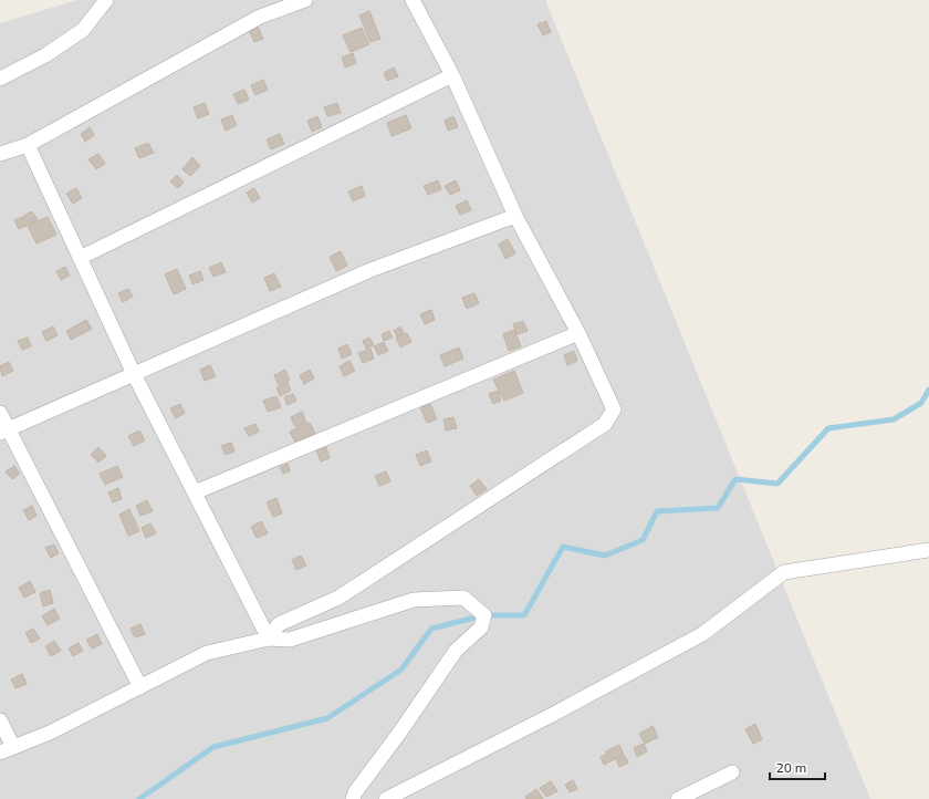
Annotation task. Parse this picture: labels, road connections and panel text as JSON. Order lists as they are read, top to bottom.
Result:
{
  "scale_bar": "20 m"
}
